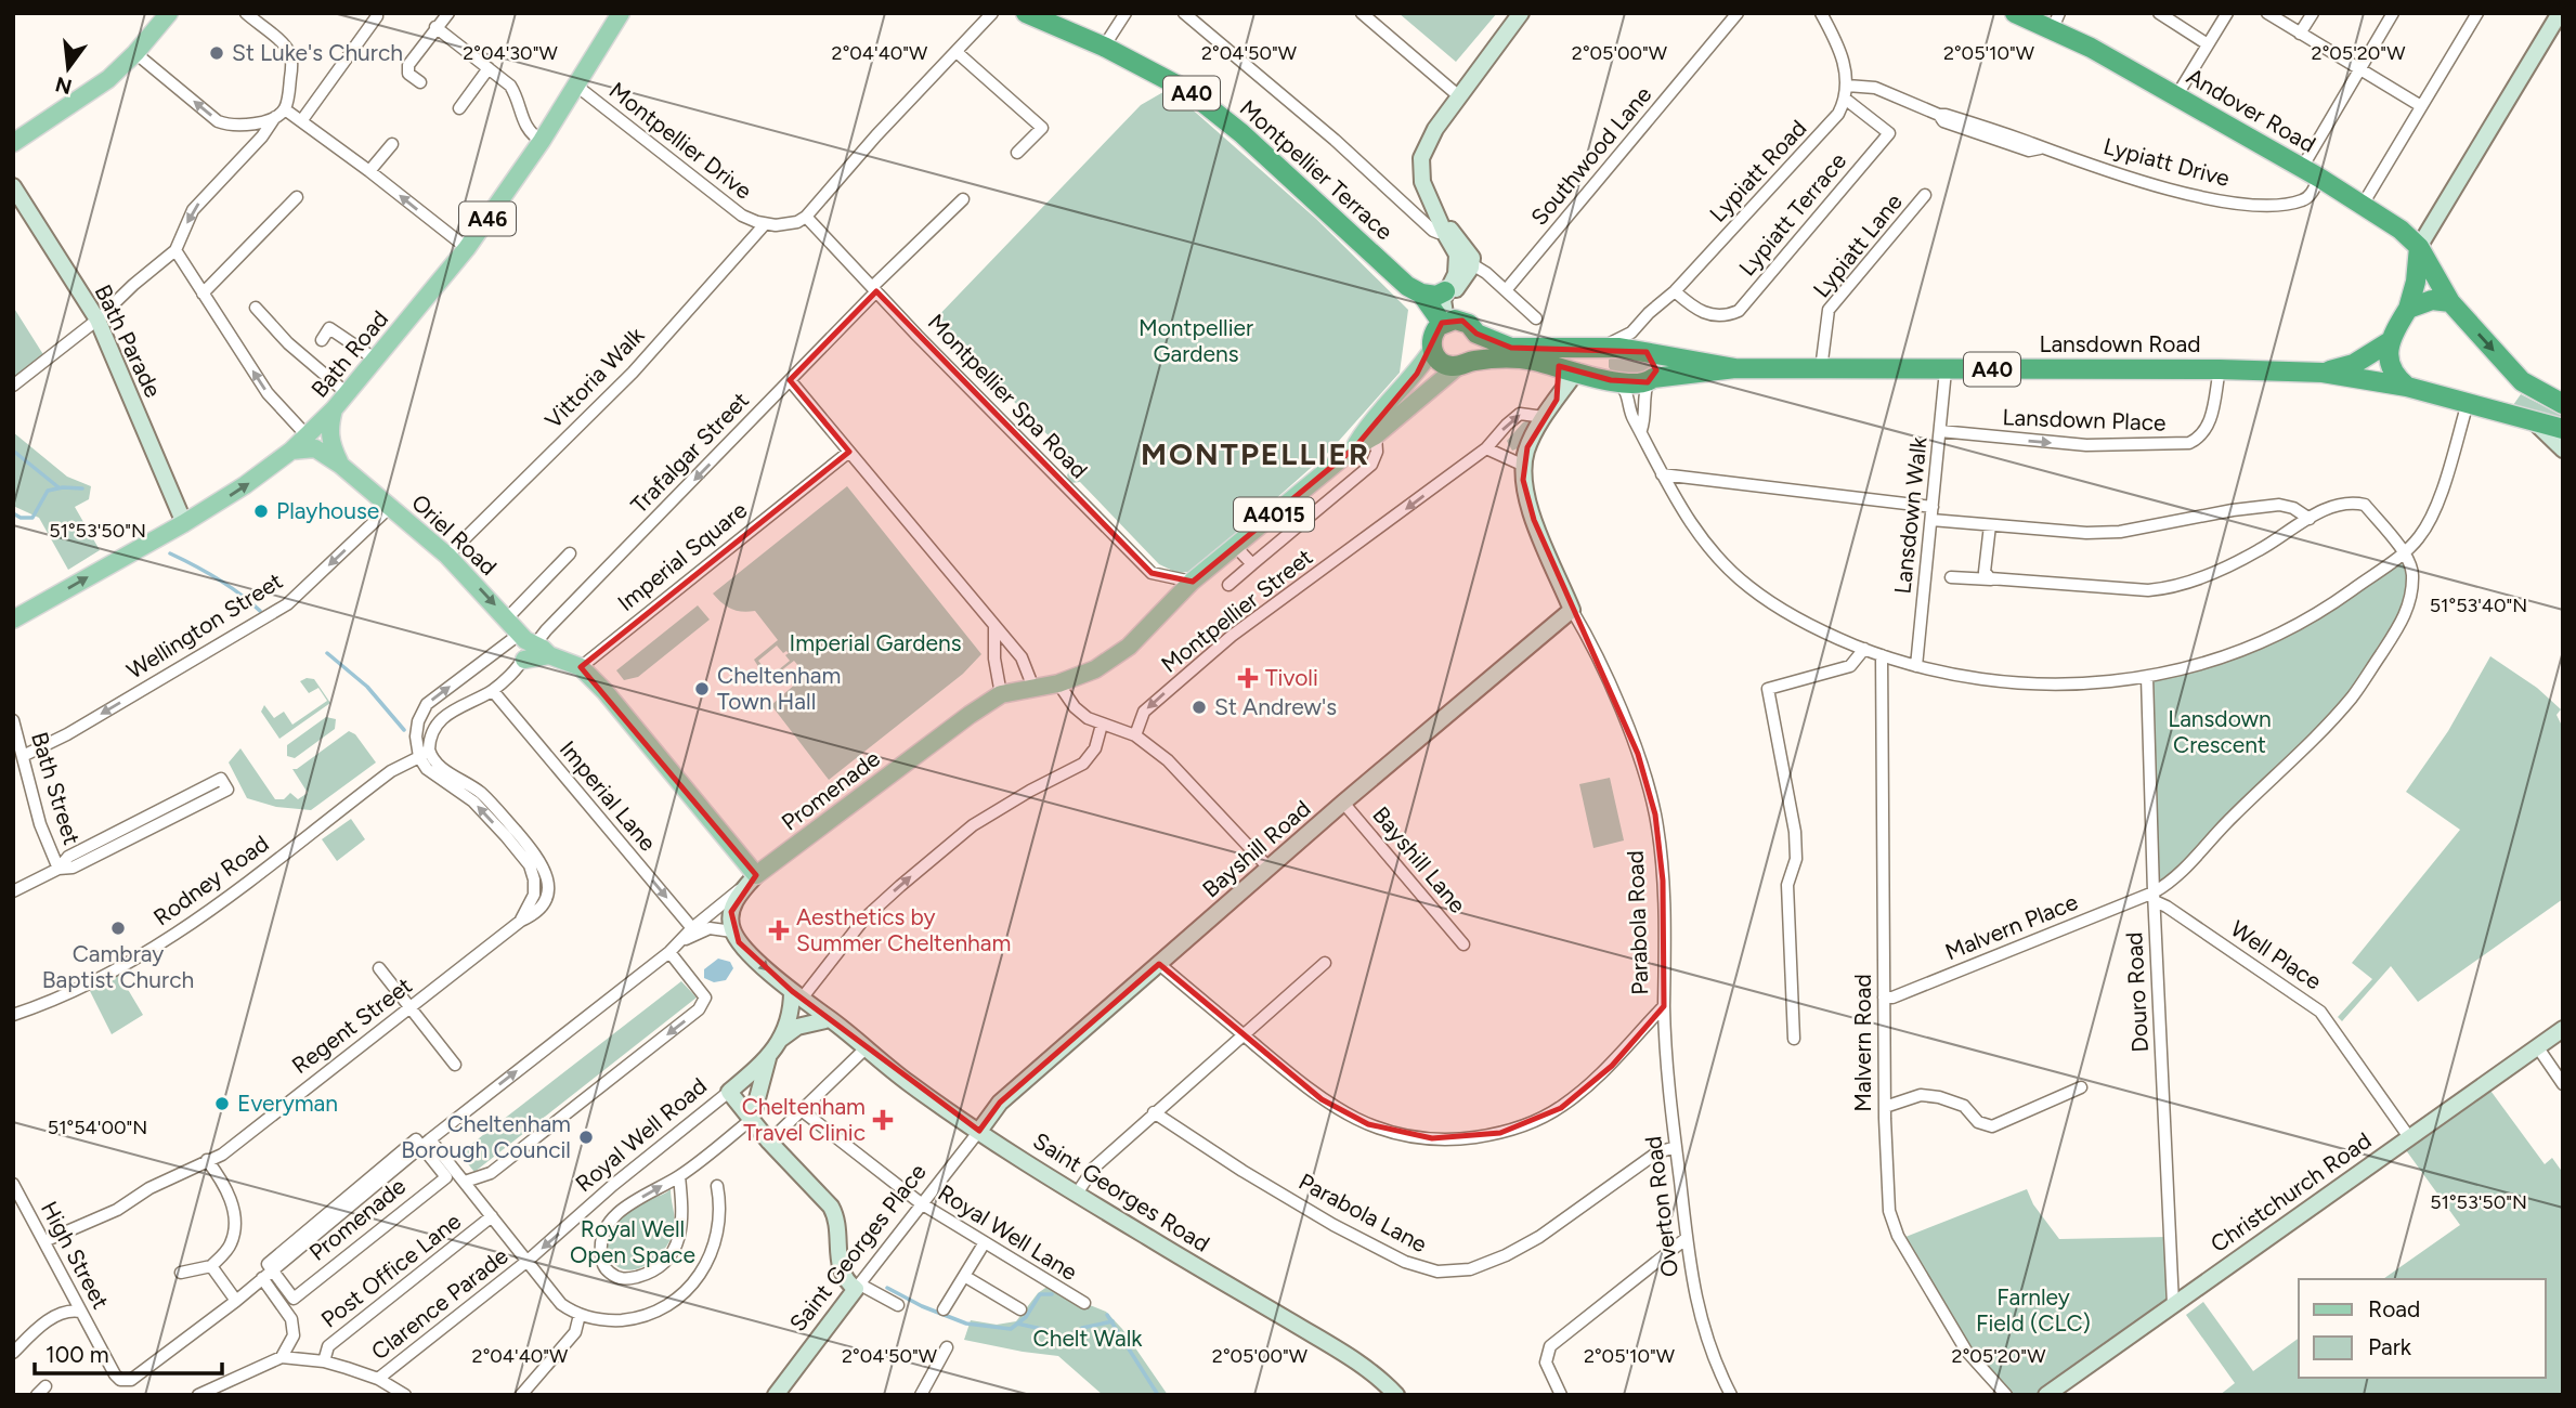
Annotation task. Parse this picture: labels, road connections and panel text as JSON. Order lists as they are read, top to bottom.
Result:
{
  "streets": {
    "highway": [
      "A40",
      "Andover Road",
      "Montpellier Terrace",
      "Lansdown Road"
    ],
    "main road": [
      "A46",
      "Bath Road",
      "A4015",
      "Oriel Road",
      "Promenade"
    ],
    "street": [
      "Montpellier Drive",
      "Southwood Lane",
      "Lypiatt Drive",
      "Lypiatt Road",
      "Lypiatt Terrace",
      "Lypiatt Lane",
      "Bath Parade",
      "Vittoria Walk",
      "Montpellier Spa Road",
      "Lansdown Place",
      "Trafalgar Street",
      "Lansdown Walk",
      "Imperial Square",
      "Montpellier Street",
      "Wellington Street",
      "Bath Street",
      "Imperial Lane",
      "Bayshill Road",
      "Bayshill Lane",
      "Rodney Road",
      "Parabola Road",
      "Malvern Place",
      "Well Place",
      "Douro Road",
      "Regent Street",
      "Malvern Road",
      "Royal Well Road",
      "Saint Georges Road",
      "Christchurch Road",
      "Overton Road",
      "Parabola Lane",
      "Royal Well Lane",
      "Saint Georges Place",
      "High Street",
      "Post Office Lane",
      "Clarence Parade"
    ]
  },
  "crossings": [
    ["A40", "Montpellier Terrace"],
    ["A40", "Lypiatt Road"],
    ["A40", "Lansdown Road"],
    ["A40", "A4015"],
    ["A40", "Parabola Road"],
    ["Andover Road", "Lypiatt Drive"],
    ["Montpellier Drive", "Bath Road"],
    ["Montpellier Drive", "Vittoria Walk"],
    ["Montpellier Drive", "Montpellier Spa Road"],
    ["Lypiatt Drive", "Lypiatt Road"],
    ["Montpellier Terrace", "A4015"],
    ["Lypiatt Road", "Lypiatt Terrace"],
    ["Lypiatt Lane", "Lansdown Road"],
    ["Bath Parade", "Bath Road"],
    ["Lansdown Road", "Lansdown Place"],
    ["Lansdown Road", "Lansdown Walk"],
    ["Bath Road", "Oriel Road"],
    ["Vittoria Walk", "Oriel Road"],
    ["Montpellier Spa Road", "Trafalgar Street"],
    ["Montpellier Spa Road", "A4015"],
    ["Lansdown Place", "Lansdown Walk"],
    ["Trafalgar Street", "Oriel Road"],
    ["A4015", "Promenade"],
    ["A4015", "Saint Georges Road"],
    ["Oriel Road", "Imperial Square"],
    ["Oriel Road", "Wellington Street"],
    ["Montpellier Street", "Parabola Road"],
    ["Wellington Street", "Bath Street"],
    ["Promenade", "Imperial Lane"],
    ["Promenade", "High Street"],
    ["Imperial Lane", "Rodney Road"],
    ["Bayshill Road", "Bayshill Lane"],
    ["Bayshill Road", "Parabola Road"],
    ["Bayshill Road", "Saint Georges Road"],
    ["Bayshill Road", "Saint Georges Place"],
    ["Rodney Road", "Regent Street"],
    ["Parabola Road", "Overton Road"],
    ["Malvern Place", "Well Place"],
    ["Malvern Place", "Douro Road"],
    ["Malvern Place", "Malvern Road"],
    ["Well Place", "Douro Road"],
    ["Well Place", "Christchurch Road"],
    ["Douro Road", "Christchurch Road"],
    ["Regent Street", "High Street"],
    ["Royal Well Road", "Saint Georges Road"],
    ["Royal Well Road", "Clarence Parade"],
    ["Saint Georges Road", "Saint Georges Place"],
    ["Overton Road", "Parabola Lane"],
    ["Royal Well Lane", "Saint Georges Place"]
  ],
  "one_way": [
    "Bath Road",
    "Trafalgar Street",
    "Wellington Street",
    "Imperial Lane"
  ],
  "districts": ["MONTPELLIER"],
  "parks": [
    "Montpellier Gardens",
    "Imperial Gardens",
    "Lansdown Crescent",
    "Royal Well Open Space",
    "Farnley Field (CLC)",
    "Chelt Walk"
  ],
  "places": {
    "other": [
      "St Luke's Church",
      "Playhouse",
      "Cheltenham Town Hall",
      "St Andrew's",
      "Cambray Baptist Church",
      "Everyman",
      "Cheltenham Borough Council"
    ],
    "health": ["Tivoli", "Aesthetics by Summer Cheltenham", "Cheltenham Travel Clinic"]
  },
  "legend": ["Road", "Park"],
  "scale_bar": "100 m",
  "north": "bottom",
  "coordinates": [
    "2°04'30\"W",
    "2°04'40\"W",
    "2°04'50\"W",
    "2°05'00\"W",
    "2°05'10\"W",
    "2°05'20\"W",
    "51°53'50\"N",
    "51°53'40\"N",
    "51°54'00\"N"
  ]
}
